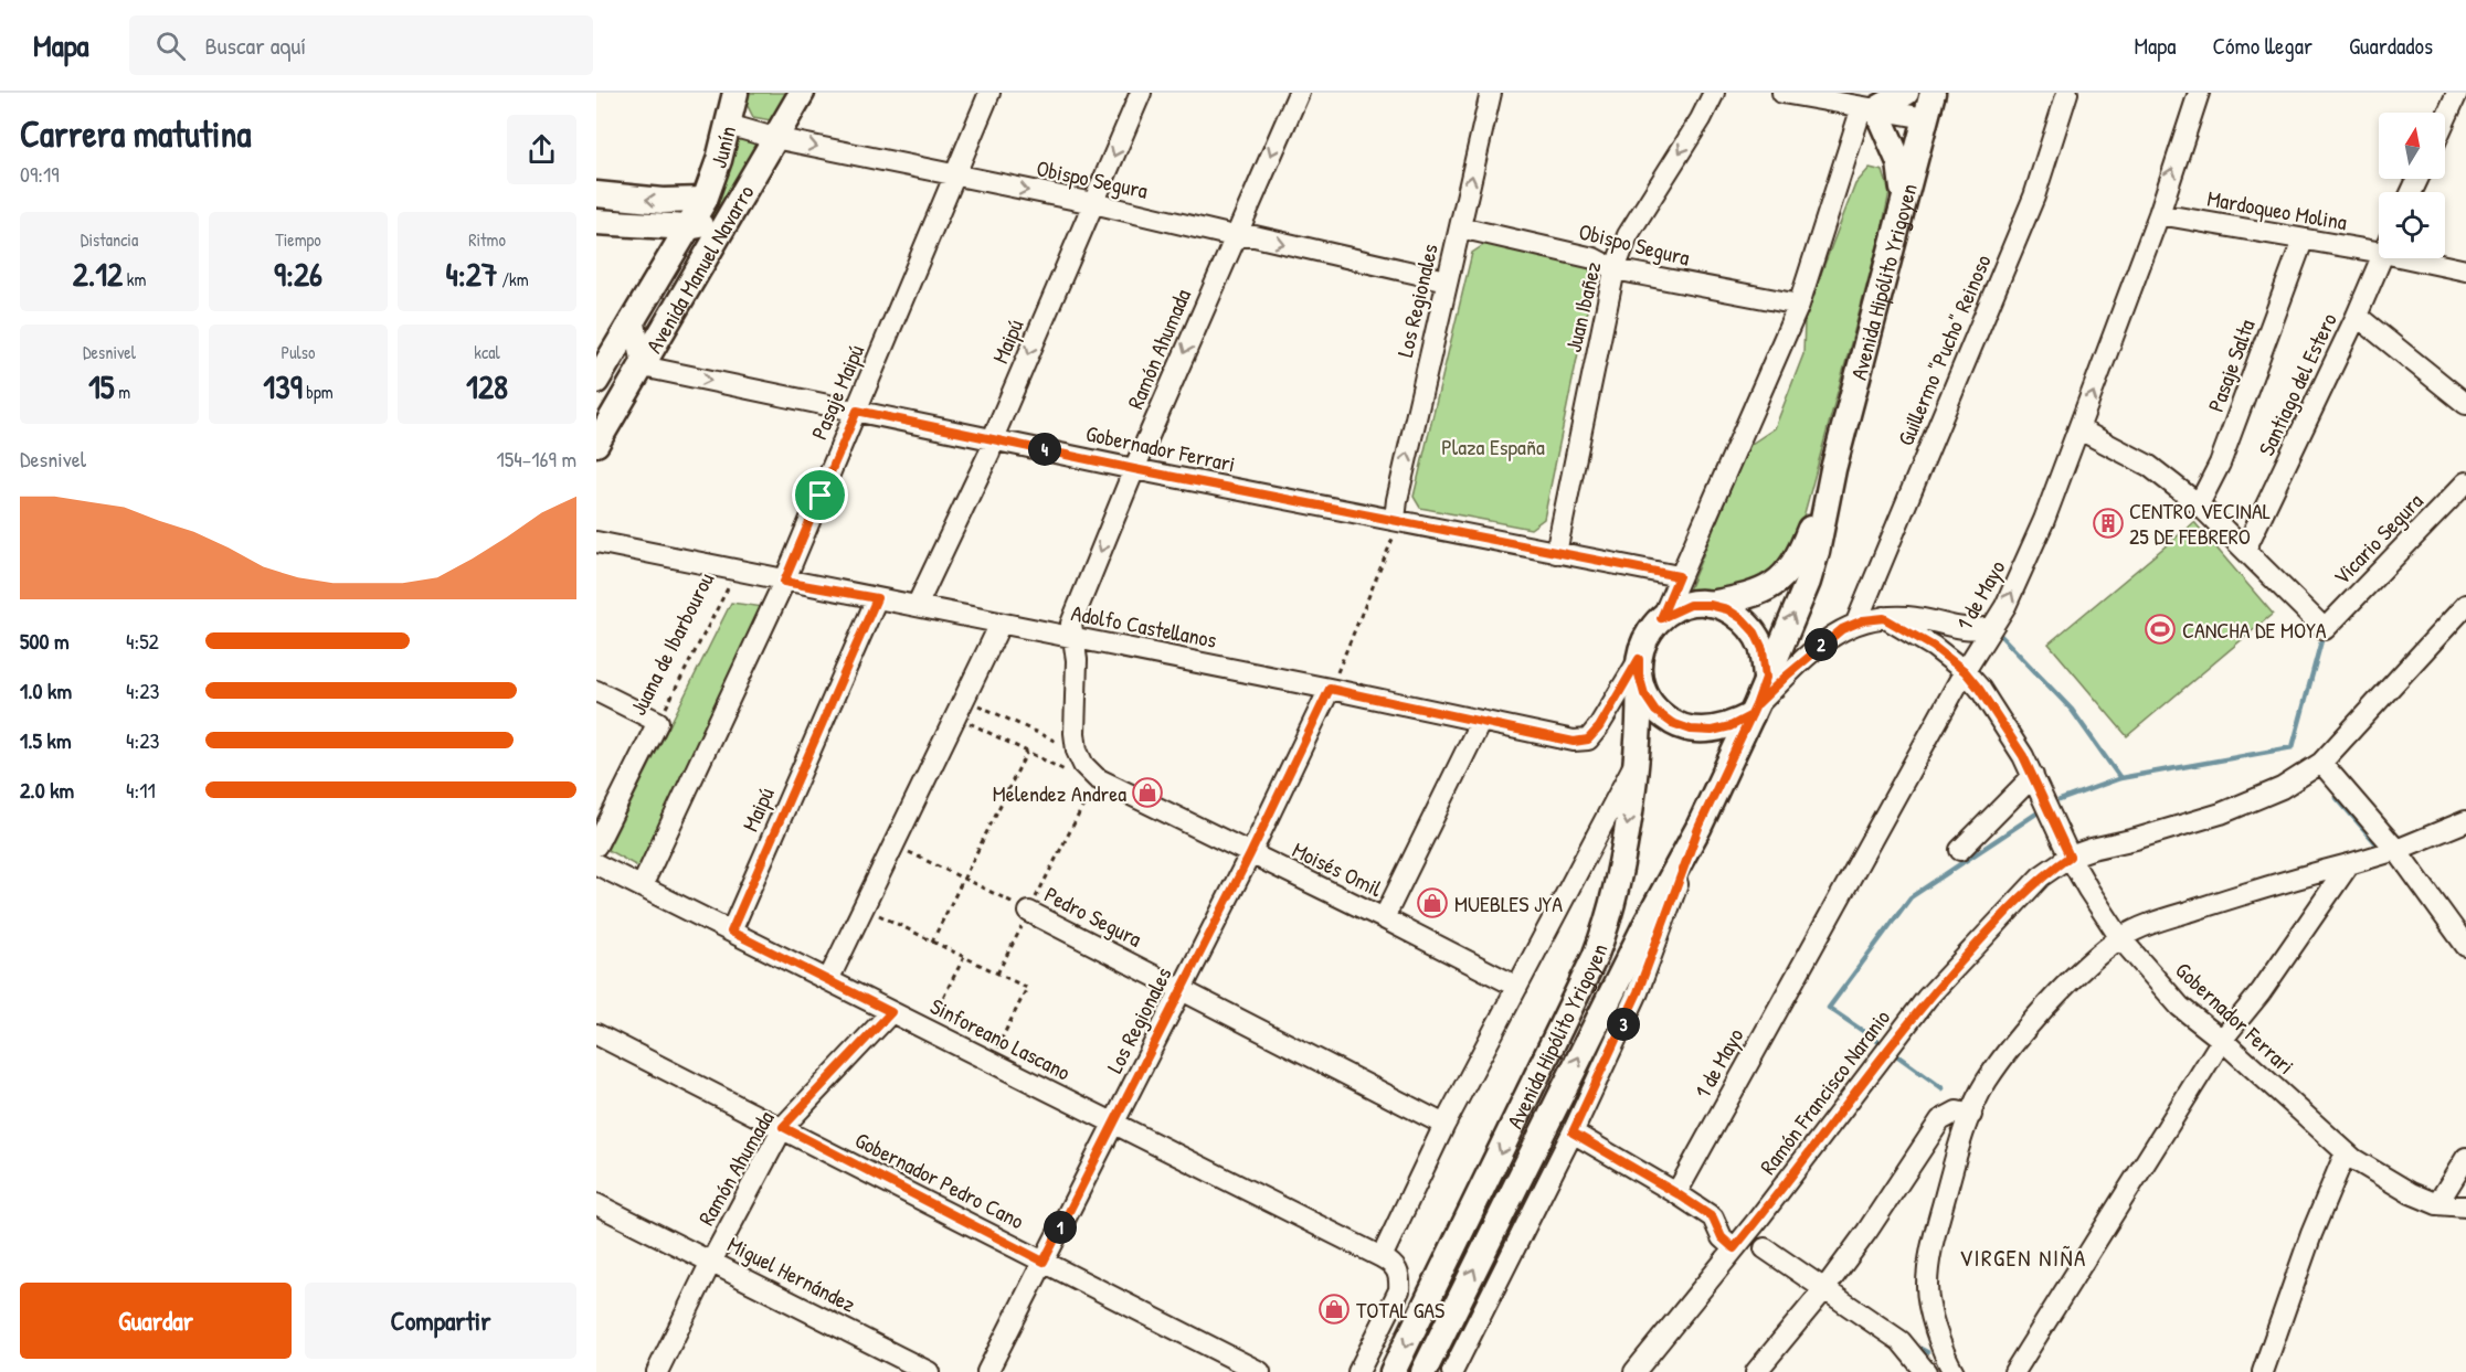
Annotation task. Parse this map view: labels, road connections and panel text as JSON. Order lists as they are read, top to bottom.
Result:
{
  "streets": {
    "main road": ["Junín", "Avenida Manuel Navarro", "Avenida Hipólito Yrigoyen"],
    "street": [
      "Obispo Segura",
      "Mardoqueo Molina",
      "Los Regionales",
      "Juan Ibañez",
      "Maipú",
      "Ramón Ahumada",
      "Guillermo \"Pucho\" Reinoso",
      "Pasaje Salta",
      "Santiago del Estero",
      "Pasaje Maipú",
      "Gobernador Ferrari",
      "Vicario Segura",
      "1 de Mayo",
      "Adolfo Castellanos",
      "Juana de Ibarbourou",
      "Moisés Omil",
      "Pedro Segura",
      "Sinforeano Lascano",
      "Ramón Francisco Naranio",
      "Gobernador Pedro Cano",
      "Miguel Hernández"
    ]
  },
  "crossings": [
    ["Junín", "Obispo Segura"],
    ["Junín", "Avenida Manuel Navarro"],
    ["Obispo Segura", "Avenida Manuel Navarro"],
    ["Obispo Segura", "Los Regionales"],
    ["Obispo Segura", "Juan Ibañez"],
    ["Obispo Segura", "Maipú"],
    ["Obispo Segura", "Ramón Ahumada"],
    ["Obispo Segura", "Pasaje Maipú"],
    ["Mardoqueo Molina", "Pasaje Salta"],
    ["Mardoqueo Molina", "1 de Mayo"],
    ["Avenida Manuel Navarro", "Gobernador Ferrari"],
    ["Avenida Hipólito Yrigoyen", "Adolfo Castellanos"],
    ["Los Regionales", "Gobernador Ferrari"],
    ["Los Regionales", "Adolfo Castellanos"],
    ["Los Regionales", "Moisés Omil"],
    ["Los Regionales", "Pedro Segura"],
    ["Los Regionales", "Sinforeano Lascano"],
    ["Los Regionales", "Gobernador Pedro Cano"],
    ["Juan Ibañez", "Gobernador Ferrari"],
    ["Maipú", "Gobernador Ferrari"],
    ["Maipú", "Adolfo Castellanos"],
    ["Maipú", "Sinforeano Lascano"],
    ["Ramón Ahumada", "Gobernador Ferrari"],
    ["Ramón Ahumada", "Adolfo Castellanos"],
    ["Ramón Ahumada", "Sinforeano Lascano"],
    ["Ramón Ahumada", "Gobernador Pedro Cano"],
    ["Ramón Ahumada", "Miguel Hernández"],
    ["Santiago del Estero", "Vicario Segura"],
    ["Pasaje Maipú", "Gobernador Ferrari"],
    ["Pasaje Maipú", "Adolfo Castellanos"],
    ["Pasaje Maipú", "Sinforeano Lascano"],
    ["Gobernador Ferrari", "1 de Mayo"],
    ["Gobernador Ferrari", "Ramón Francisco Naranio"],
    ["Adolfo Castellanos", "Juana de Ibarbourou"]
  ],
  "one_way": [
    "Obispo Segura",
    "Maipú",
    "Ramón Ahumada",
    "1 de Mayo"
  ],
  "districts": ["VIRGEN NIÑA"],
  "parks": ["Plaza España"],
  "places": {
    "building": ["CENTRO VECINAL 25 DE FEBRERO"],
    "sports": ["CANCHA DE MOYA"],
    "shop": ["Melendez Andrea", "MUEBLES JYA", "TOTAL GAS"]
  },
  "north": "top",
  "page": {
    "header": "Mapa",
    "search": "Buscar aquí",
    "nav": ["Mapa", "Cómo llegar", "Guardados"],
    "heading": ["Carrera matutina", "09:19"],
    "stats": [
      ["Distancia", "2.12 km"],
      ["Tiempo", "9:26"],
      ["Ritmo", "4:27 /km"],
      ["Desnivel", "15 m"],
      ["Pulso", "139 bpm"],
      ["kcal", "128"]
    ],
    "chart": ["Desnivel", "154–169 m"],
    "pins": [
      "4",
      "2",
      "3",
      "1"
    ],
    "list": [
      {
        "name": "500 m",
        "note": "4:52"
      },
      {
        "name": "1.0 km",
        "note": "4:23"
      },
      {
        "name": "1.5 km",
        "note": "4:23"
      },
      {
        "name": "2.0 km",
        "note": "4:11"
      }
    ],
    "buttons": ["Guardar", "Compartir"]
  }
}
